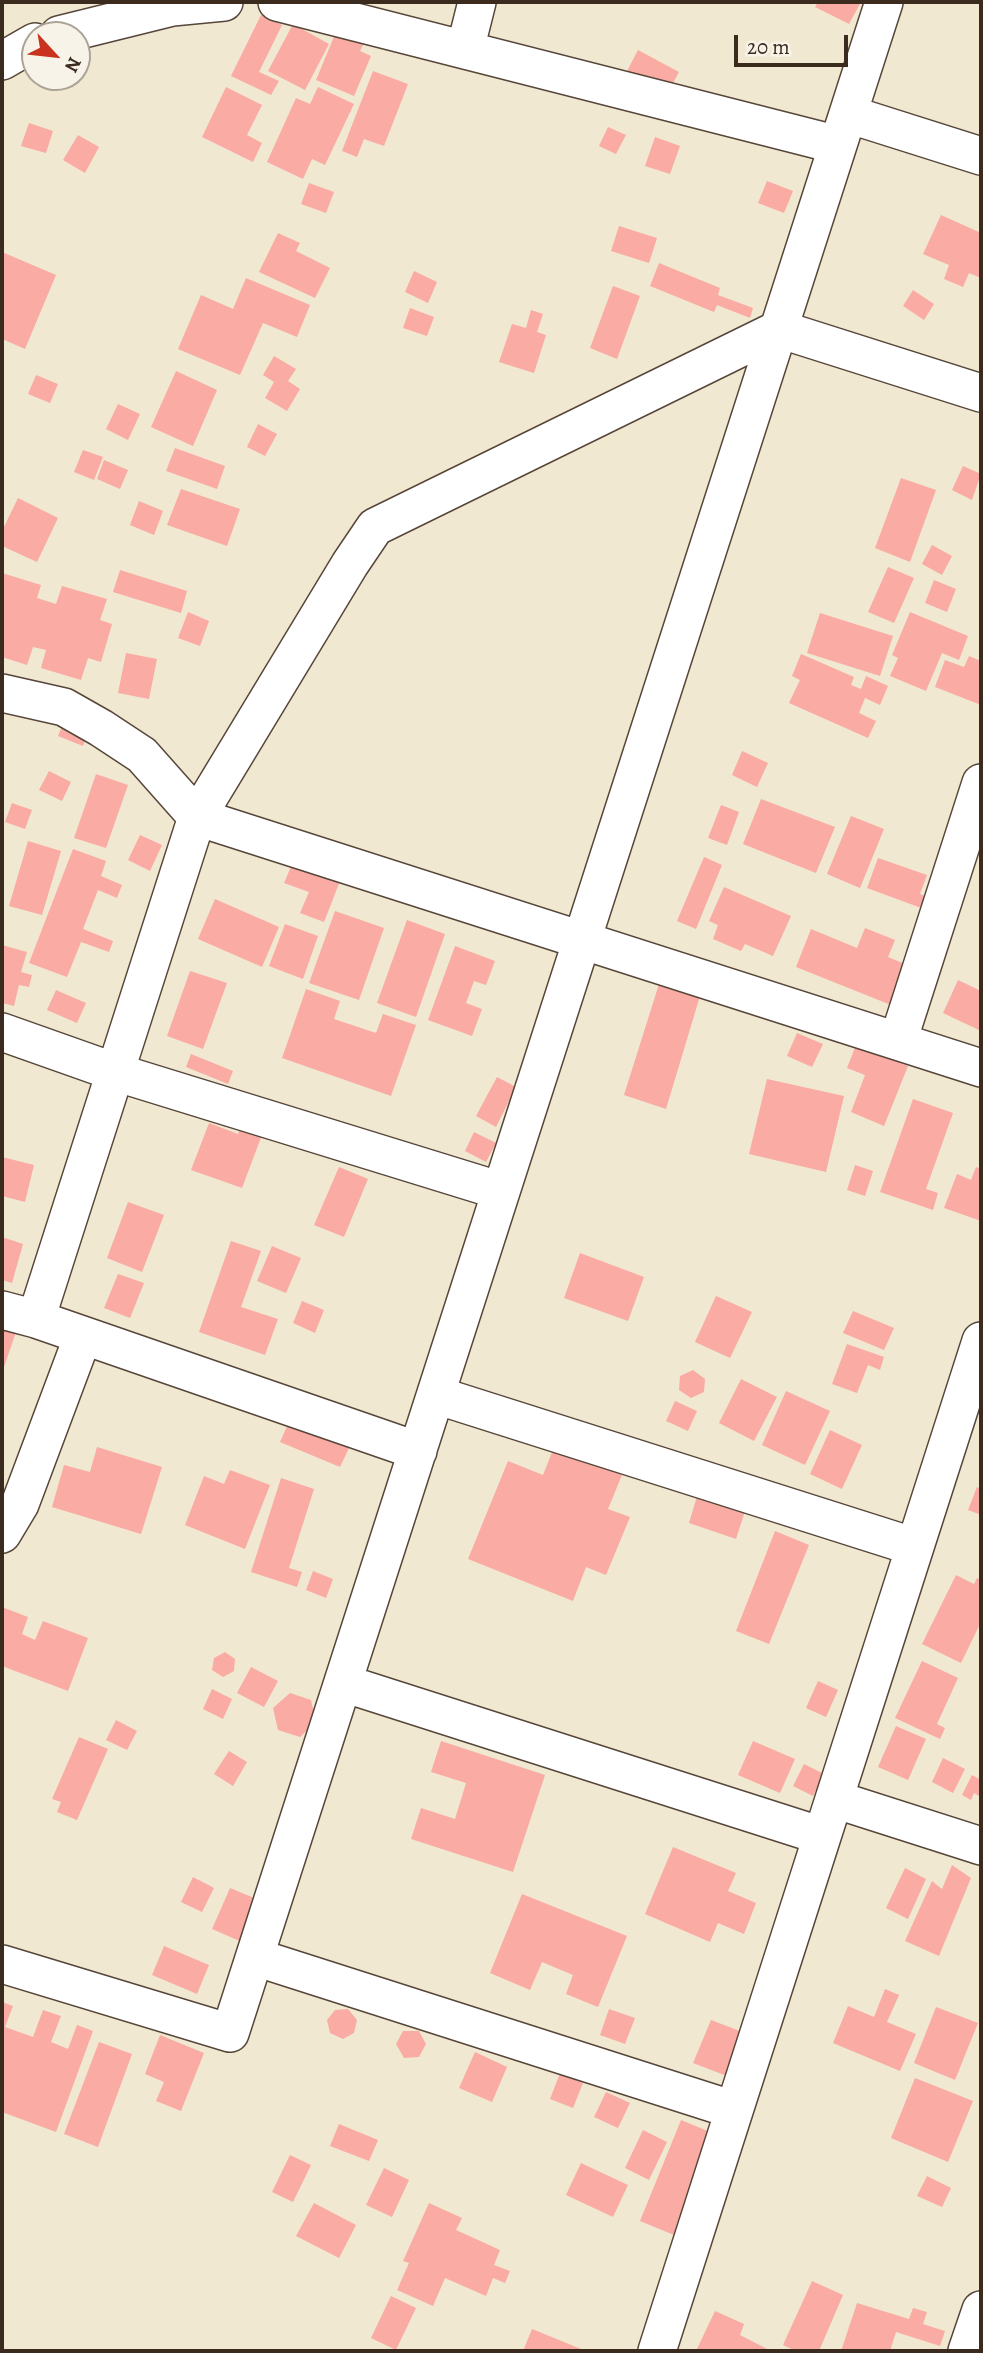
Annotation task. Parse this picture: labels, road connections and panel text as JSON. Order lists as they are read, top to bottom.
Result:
{
  "scale_bar": "20 m",
  "north": "bottom right"
}
